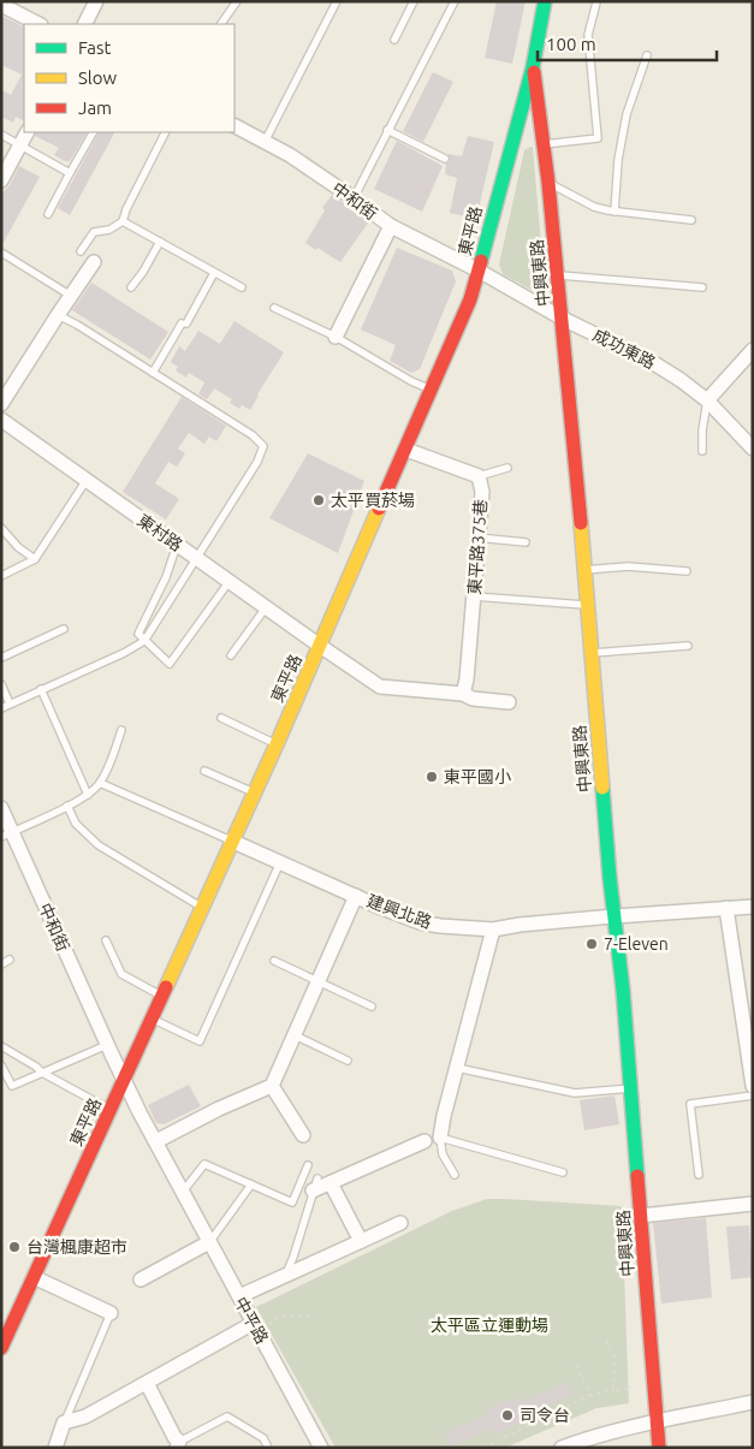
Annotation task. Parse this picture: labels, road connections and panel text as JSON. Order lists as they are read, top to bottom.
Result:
{
  "streets": {
    "main road": ["東平路", "中興東路"],
    "street": [
      "中和街",
      "成功東路",
      "東村路",
      "東平路375巷",
      "建興北路",
      "中平路"
    ]
  },
  "crossings": [
    ["中和街", "東平路"],
    ["中和街", "成功東路"],
    ["中和街", "中平路"],
    ["東平路", "中興東路"],
    ["東平路", "成功東路"],
    ["東平路", "東村路"],
    ["東平路", "東平路375巷"],
    ["東平路", "建興北路"],
    ["東平路", "中平路"],
    ["中興東路", "成功東路"],
    ["中興東路", "建興北路"]
  ],
  "parks": ["太平區立運動場"],
  "places": [
    "太平買菸場",
    "東平國小",
    "7-Eleven",
    "台灣楓康超市",
    "司令台"
  ],
  "legend": ["Fast", "Slow", "Jam"],
  "scale_bar": "100 m"
}
